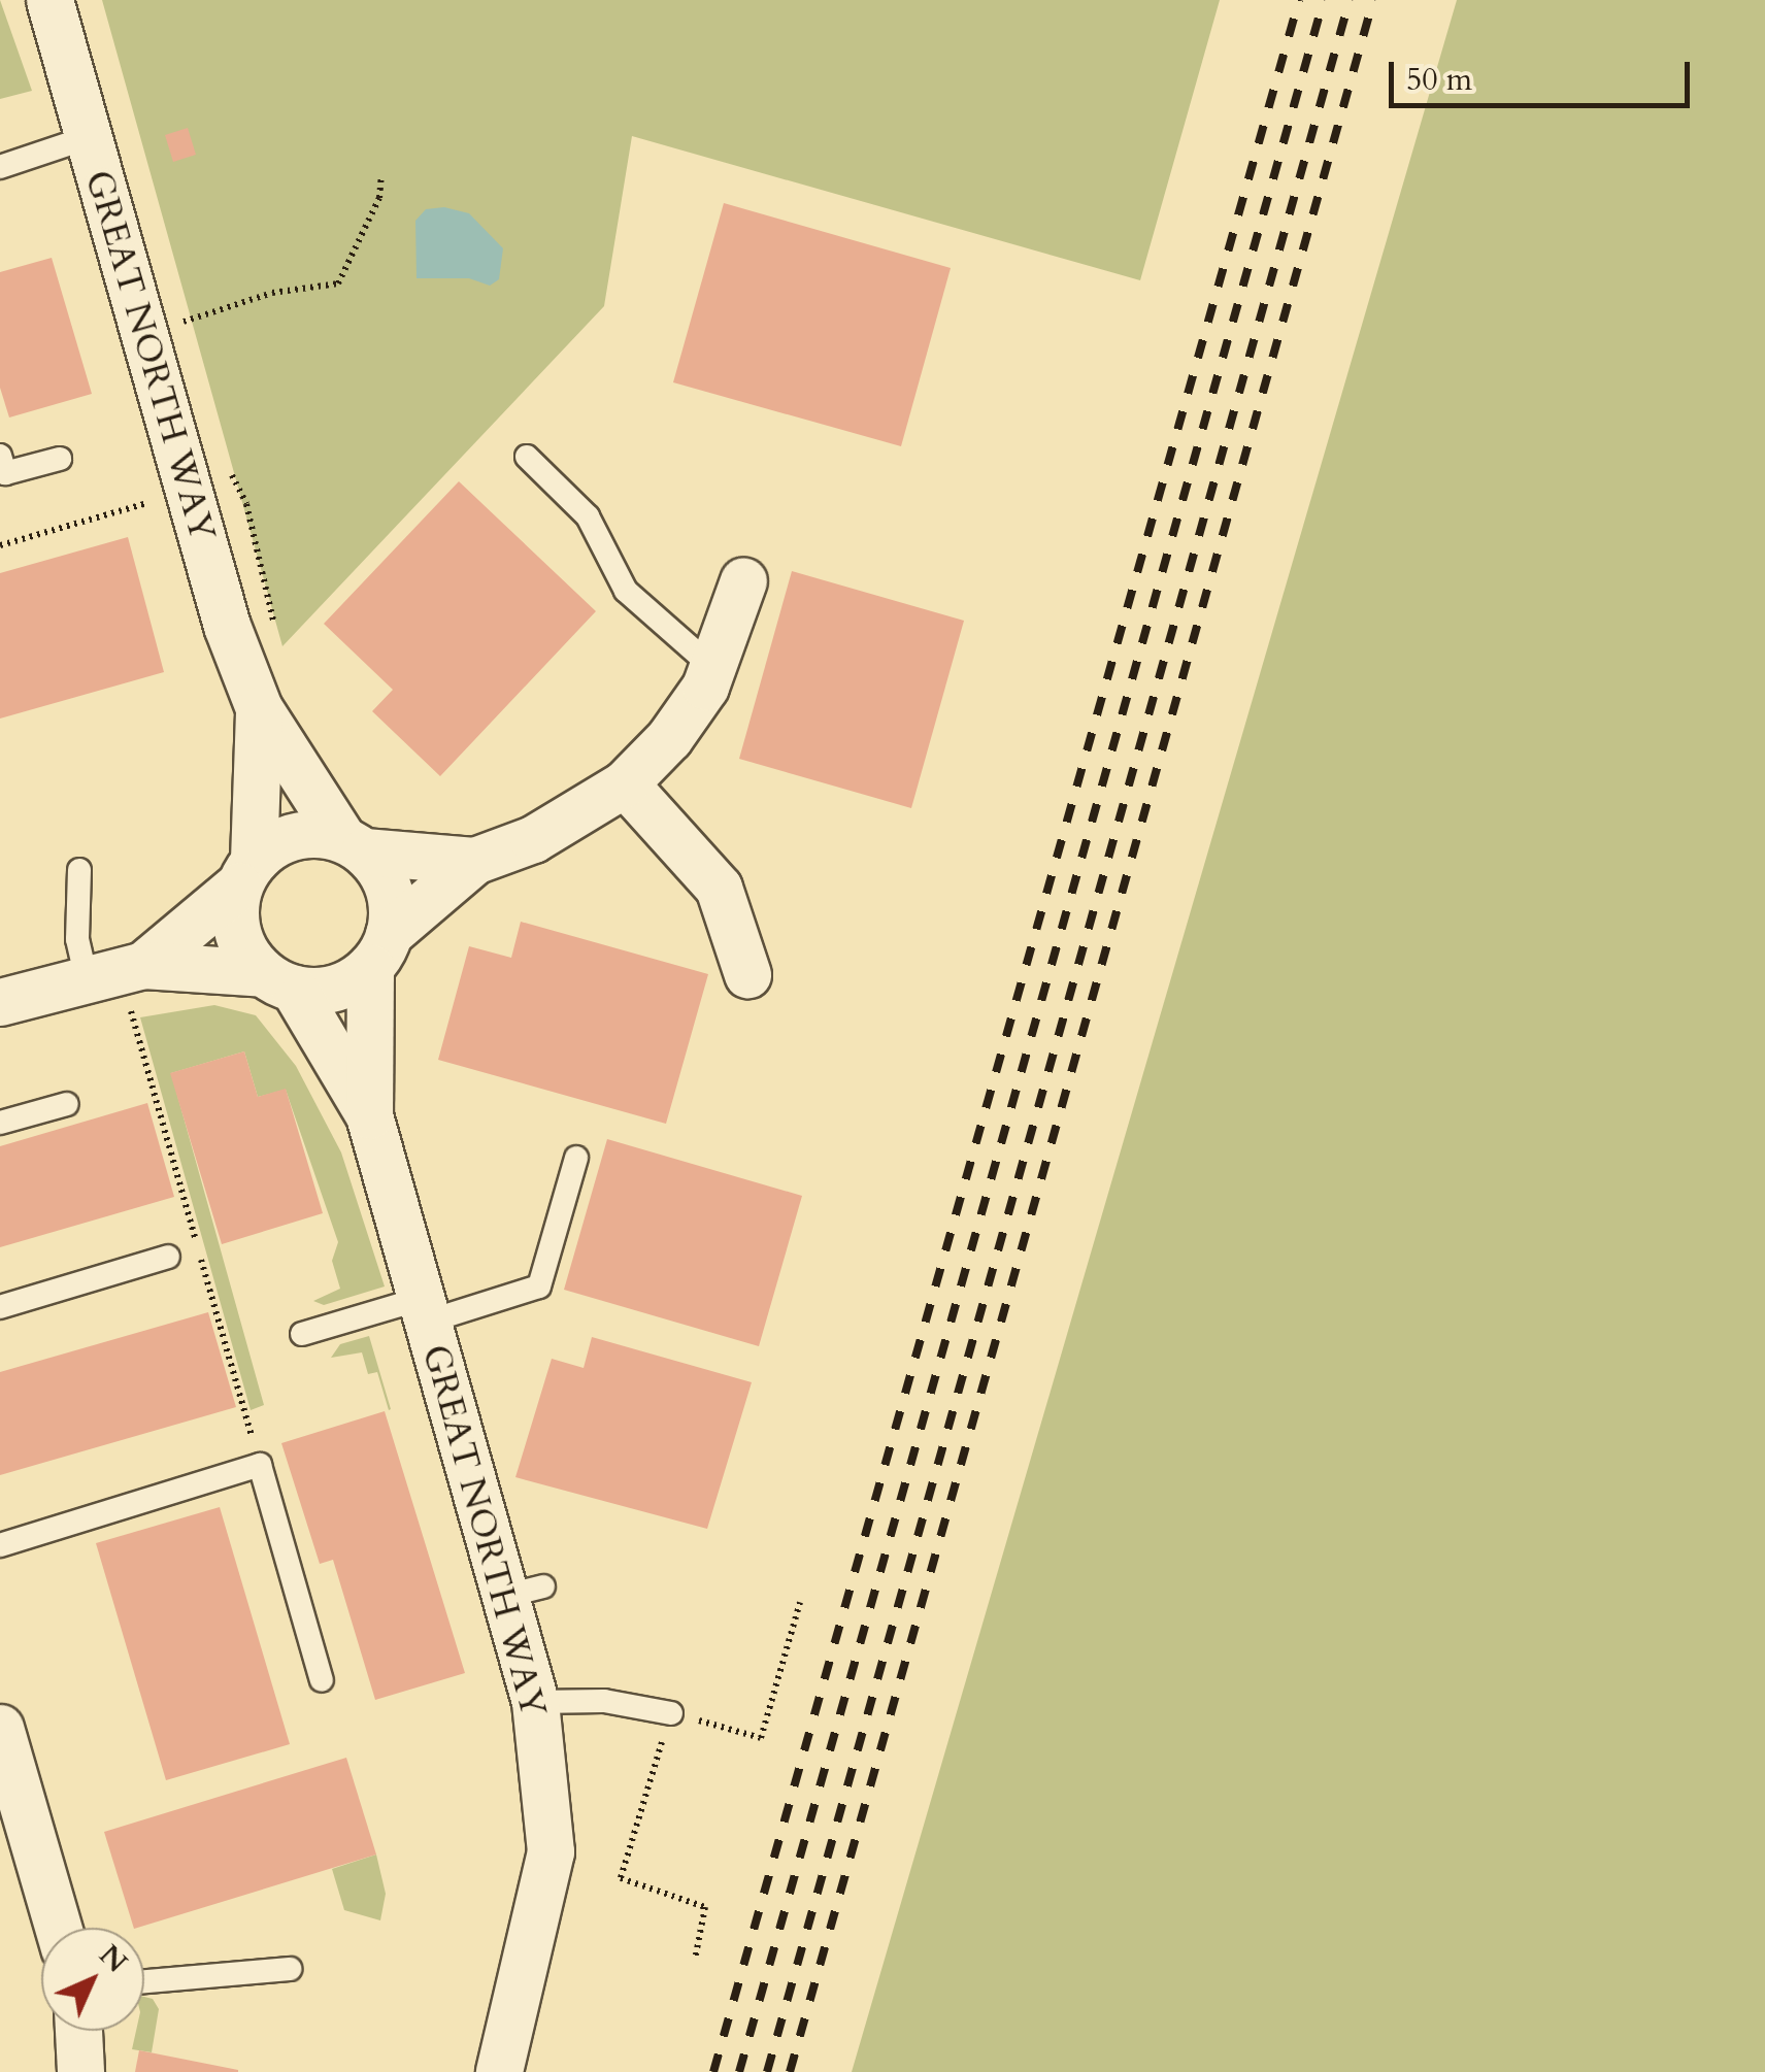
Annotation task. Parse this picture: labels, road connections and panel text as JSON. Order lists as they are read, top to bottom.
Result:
{
  "streets": {
    "street": ["GREAT NORTH WAY"]
  },
  "scale_bar": "50 m",
  "north": "top right"
}
